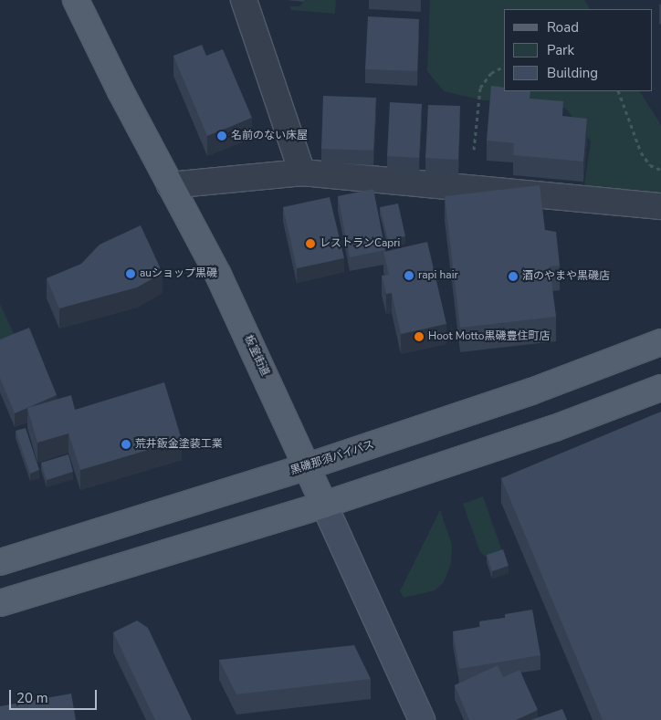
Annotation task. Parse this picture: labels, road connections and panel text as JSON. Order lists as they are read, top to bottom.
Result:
{
  "streets": {
    "main road": ["板室街道", "黒磯那須バイパス"]
  },
  "crossings": [
    ["板室街道", "黒磯那須バイパス"]
  ],
  "places": [
    "名前のない床屋",
    "レストランCapri",
    "auショップ黒磯",
    "rapi hair",
    "酒のやまや黒磯店",
    "Hoot Motto黒磯豊住町店",
    "荒井鈑金塗装工業"
  ],
  "legend": ["Road", "Park", "Building"],
  "scale_bar": "20 m"
}
